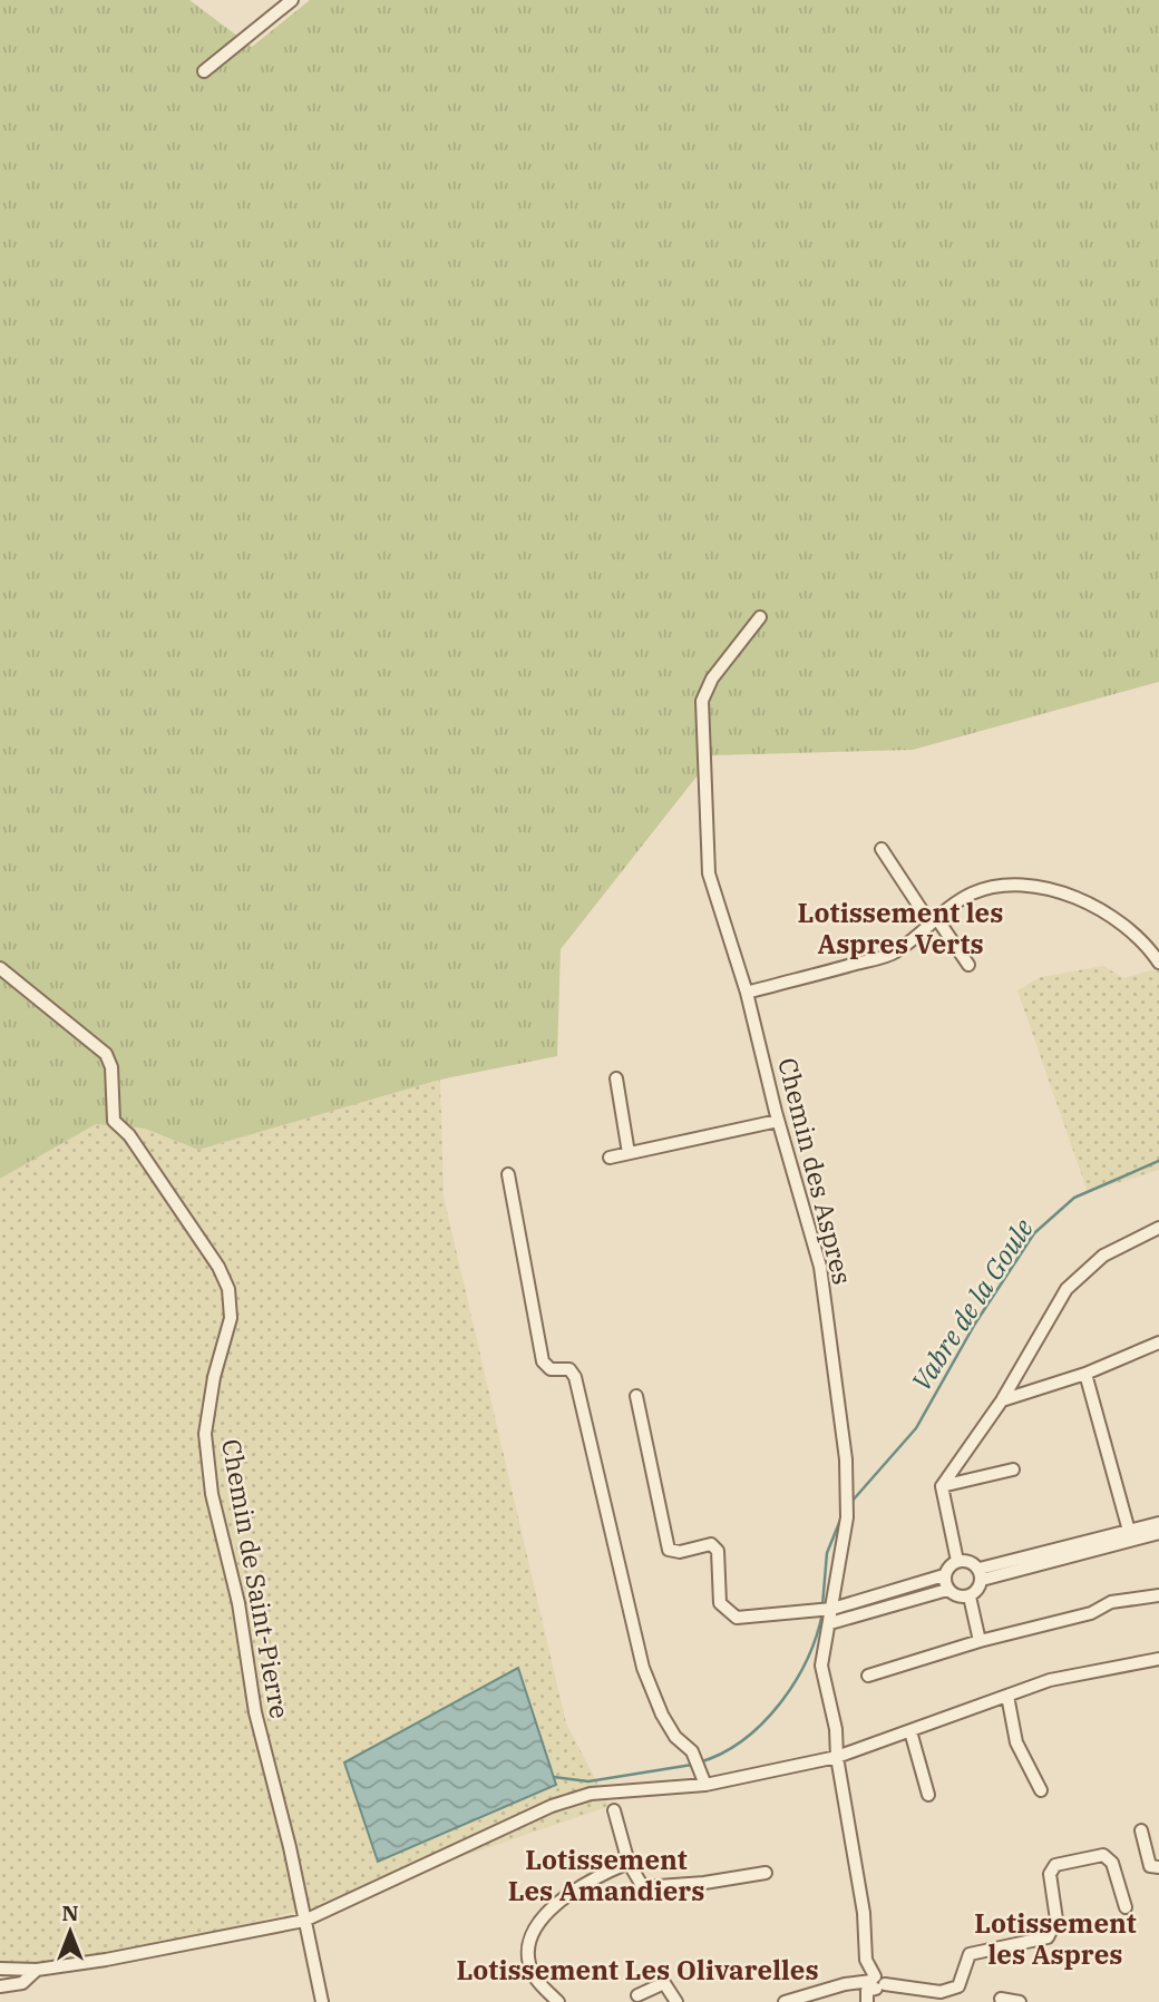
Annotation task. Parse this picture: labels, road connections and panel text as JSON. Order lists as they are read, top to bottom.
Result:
{
  "streets": {
    "street": ["Chemin des Aspres", "Chemin de Saint-Pierre"]
  },
  "districts": [
    "Lotissement les Aspres Verts",
    "Lotissement Les Amandiers",
    "Lotissement les Aspres",
    "Lotissement Les Olivarelles"
  ],
  "water": ["Vabre de la Goule"],
  "north": "top"
}
